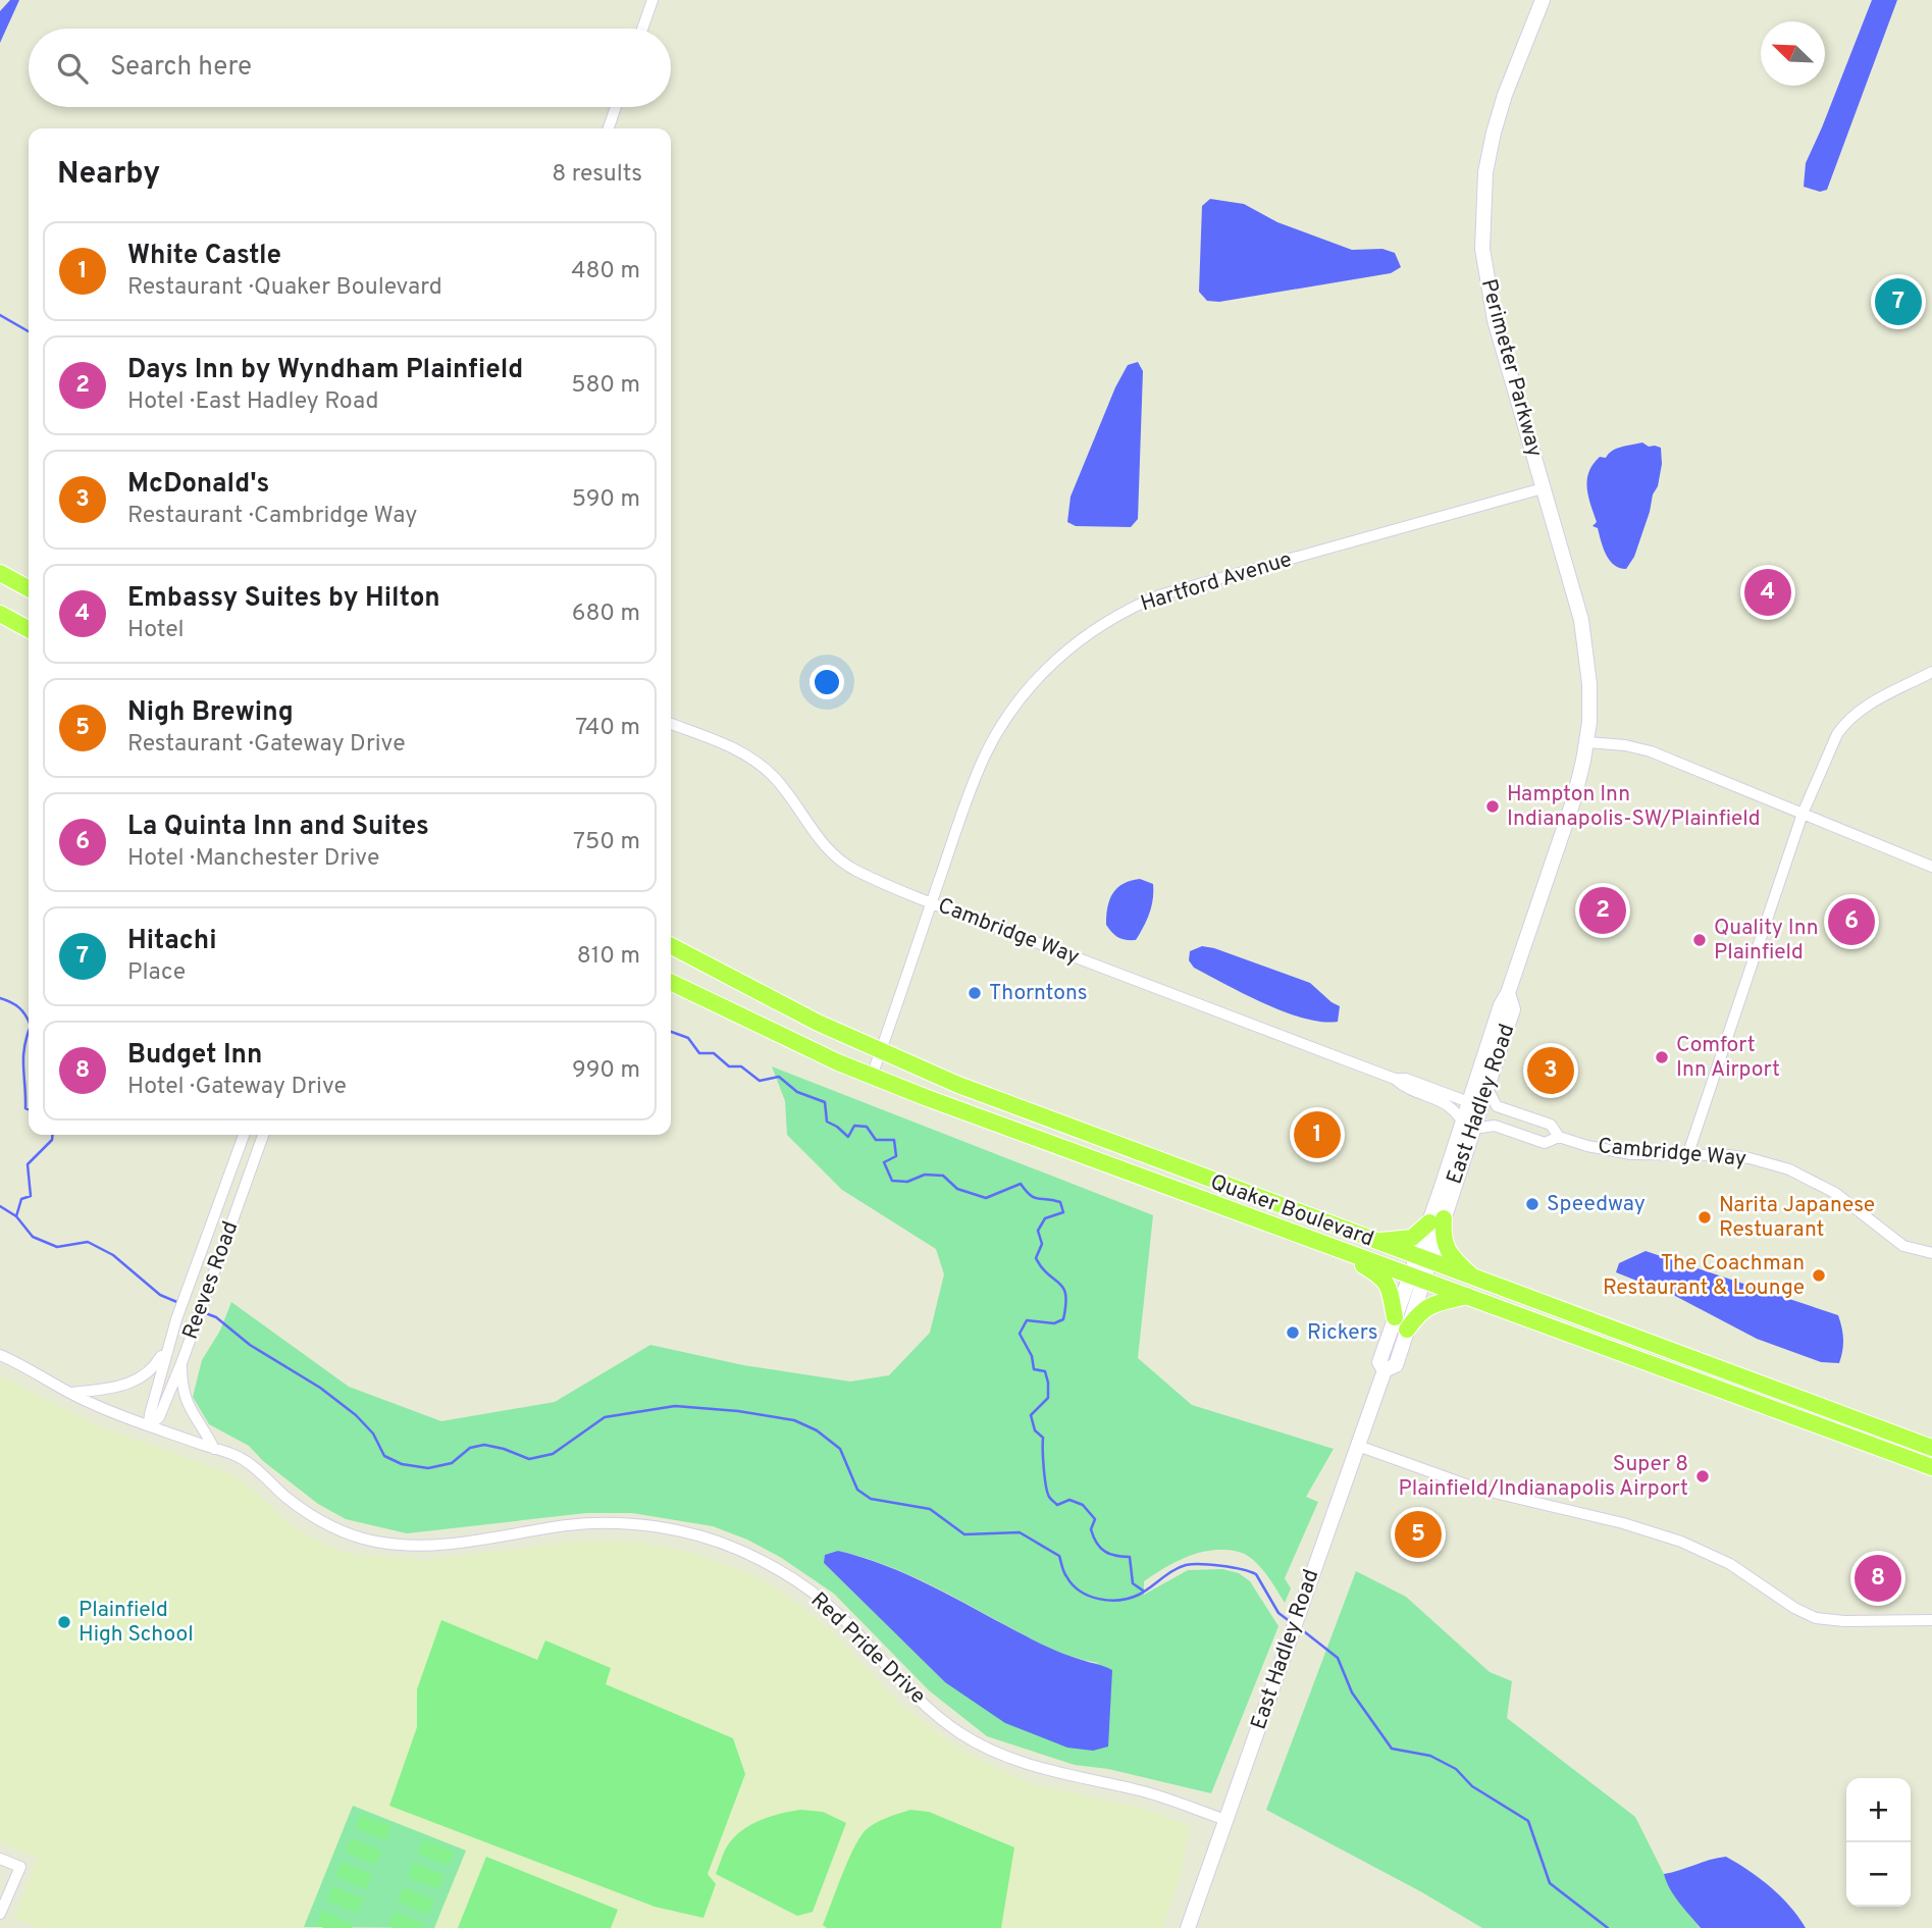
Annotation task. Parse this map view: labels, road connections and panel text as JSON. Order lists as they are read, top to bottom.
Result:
{
  "streets": {
    "main road": ["Quaker Boulevard"],
    "street": [
      "Perimeter Parkway",
      "Hartford Avenue",
      "Cambridge Way",
      "East Hadley Road",
      "Reeves Road",
      "Red Pride Drive"
    ]
  },
  "crossings": [
    ["Perimeter Parkway", "Hartford Avenue"],
    ["Perimeter Parkway", "East Hadley Road"],
    ["Hartford Avenue", "Cambridge Way"],
    ["Hartford Avenue", "East Hadley Road"],
    ["Hartford Avenue", "Quaker Boulevard"],
    ["Cambridge Way", "East Hadley Road"],
    ["East Hadley Road", "Quaker Boulevard"],
    ["East Hadley Road", "Red Pride Drive"],
    ["Reeves Road", "Red Pride Drive"]
  ],
  "places": [
    "Hampton Inn Indianapolis-SW/Plainfield",
    "Quality Inn Plainfield",
    "Thorntons",
    "Comfort Inn Airport",
    "Speedway",
    "Narita Japanese Restuarant",
    "The Coachman Restaurant & Lounge",
    "Rickers",
    "Super 8 Plainfield/Indianapolis Airport",
    "Plainfield High School"
  ],
  "north": "top left",
  "page": {
    "search": "Search here",
    "heading": ["Nearby", "8 results"],
    "list": [
      {
        "mark": "1",
        "name": "White Castle",
        "note": "Restaurant · Quaker Boulevard",
        "value": "480 m"
      },
      {
        "mark": "2",
        "name": "Days Inn by Wyndham Plainfield",
        "note": "Hotel · East Hadley Road",
        "value": "580 m"
      },
      {
        "mark": "3",
        "name": "McDonald's",
        "note": "Restaurant · Cambridge Way",
        "value": "590 m"
      },
      {
        "mark": "4",
        "name": "Embassy Suites by Hilton",
        "note": "Hotel",
        "value": "680 m"
      },
      {
        "mark": "5",
        "name": "Nigh Brewing",
        "note": "Restaurant · Gateway Drive",
        "value": "740 m"
      },
      {
        "mark": "6",
        "name": "La Quinta Inn and Suites",
        "note": "Hotel · Manchester Drive",
        "value": "750 m"
      },
      {
        "mark": "7",
        "name": "Hitachi",
        "note": "Place",
        "value": "810 m"
      },
      {
        "mark": "8",
        "name": "Budget Inn",
        "note": "Hotel · Gateway Drive",
        "value": "990 m"
      }
    ],
    "pins": [
      "7",
      "4",
      "2",
      "6",
      "3",
      "1",
      "5",
      "8"
    ],
    "map_buttons": ["+", "−"]
  }
}
